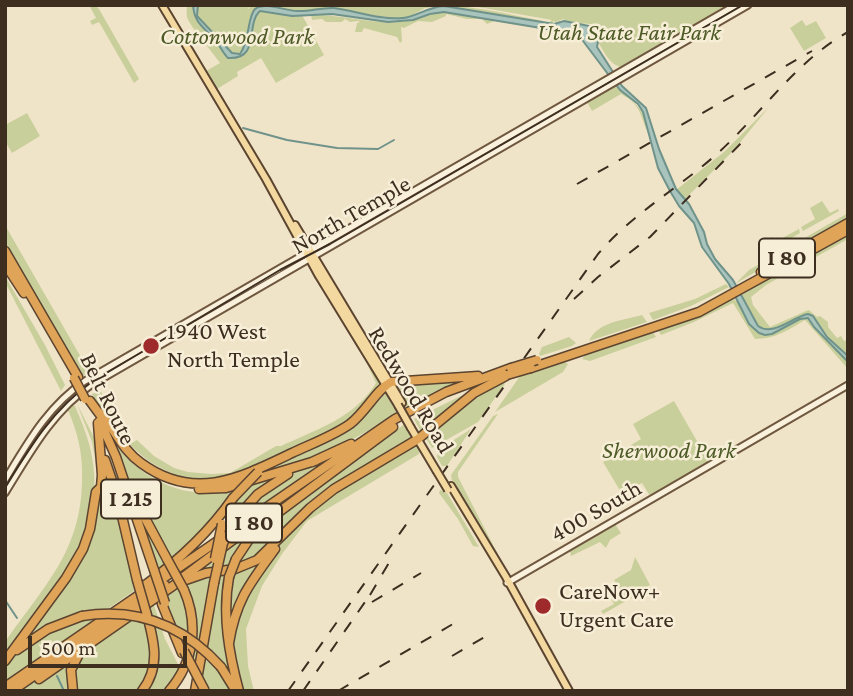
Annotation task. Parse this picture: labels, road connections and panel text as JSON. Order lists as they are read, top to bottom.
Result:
{
  "streets": {
    "highway": ["I 80", "Belt Route", "I 215"],
    "main road": ["North Temple", "Redwood Road", "400 South"]
  },
  "crossings": [
    ["North Temple", "Redwood Road"],
    ["Redwood Road", "400 South"]
  ],
  "parks": ["Utah State Fair Park", "Cottonwood Park", "Sherwood Park"],
  "places": ["1940 West North Temple", "CareNow+ Urgent Care"],
  "scale_bar": "500 m"
}
